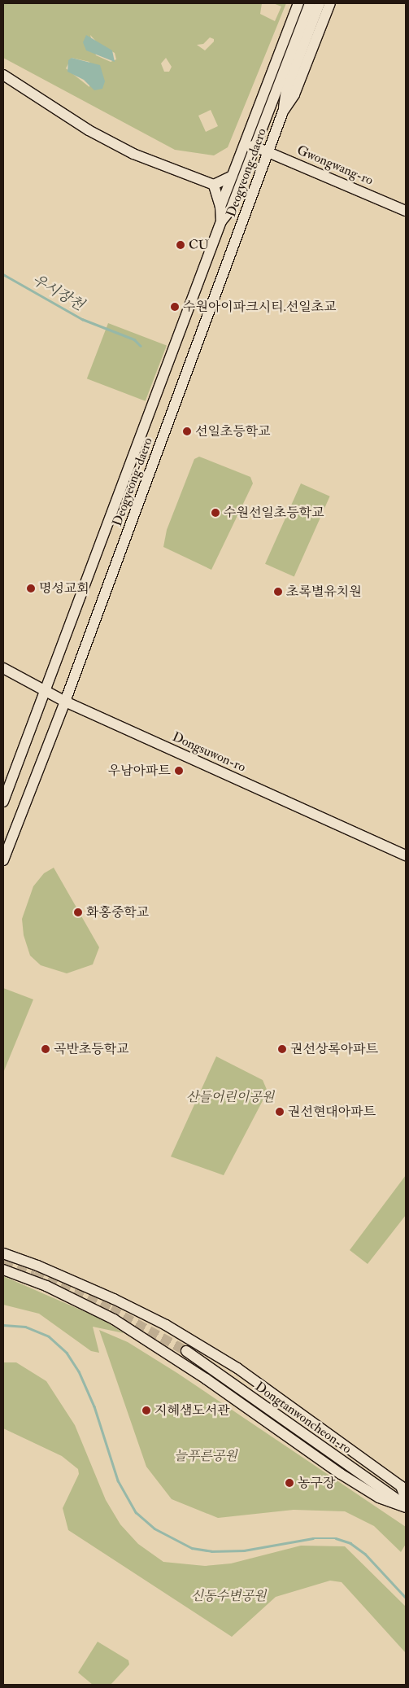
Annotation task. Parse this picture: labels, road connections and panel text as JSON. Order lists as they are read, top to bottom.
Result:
{
  "streets": {
    "main road": [
      "Gwongwang-ro",
      "Deogyeong-daero",
      "Dongsuwon-ro",
      "Dongtanwoncheon-ro"
    ]
  },
  "crossings": [
    ["Gwongwang-ro", "Deogyeong-daero"],
    ["Deogyeong-daero", "Dongsuwon-ro"]
  ],
  "water": ["우시장천"],
  "parks": ["산들어린이공원", "늘푸른공원", "신동수변공원"],
  "places": [
    "CU",
    "수원아이파크시티.선일초교",
    "선일초등학교",
    "수원선일초등학교",
    "명성교회",
    "초록별유치원",
    "우남아파트",
    "화홍중학교",
    "곡반초등학교",
    "권선상록아파트",
    "권선현대아파트",
    "지혜샘도서관",
    "농구장"
  ]
}
